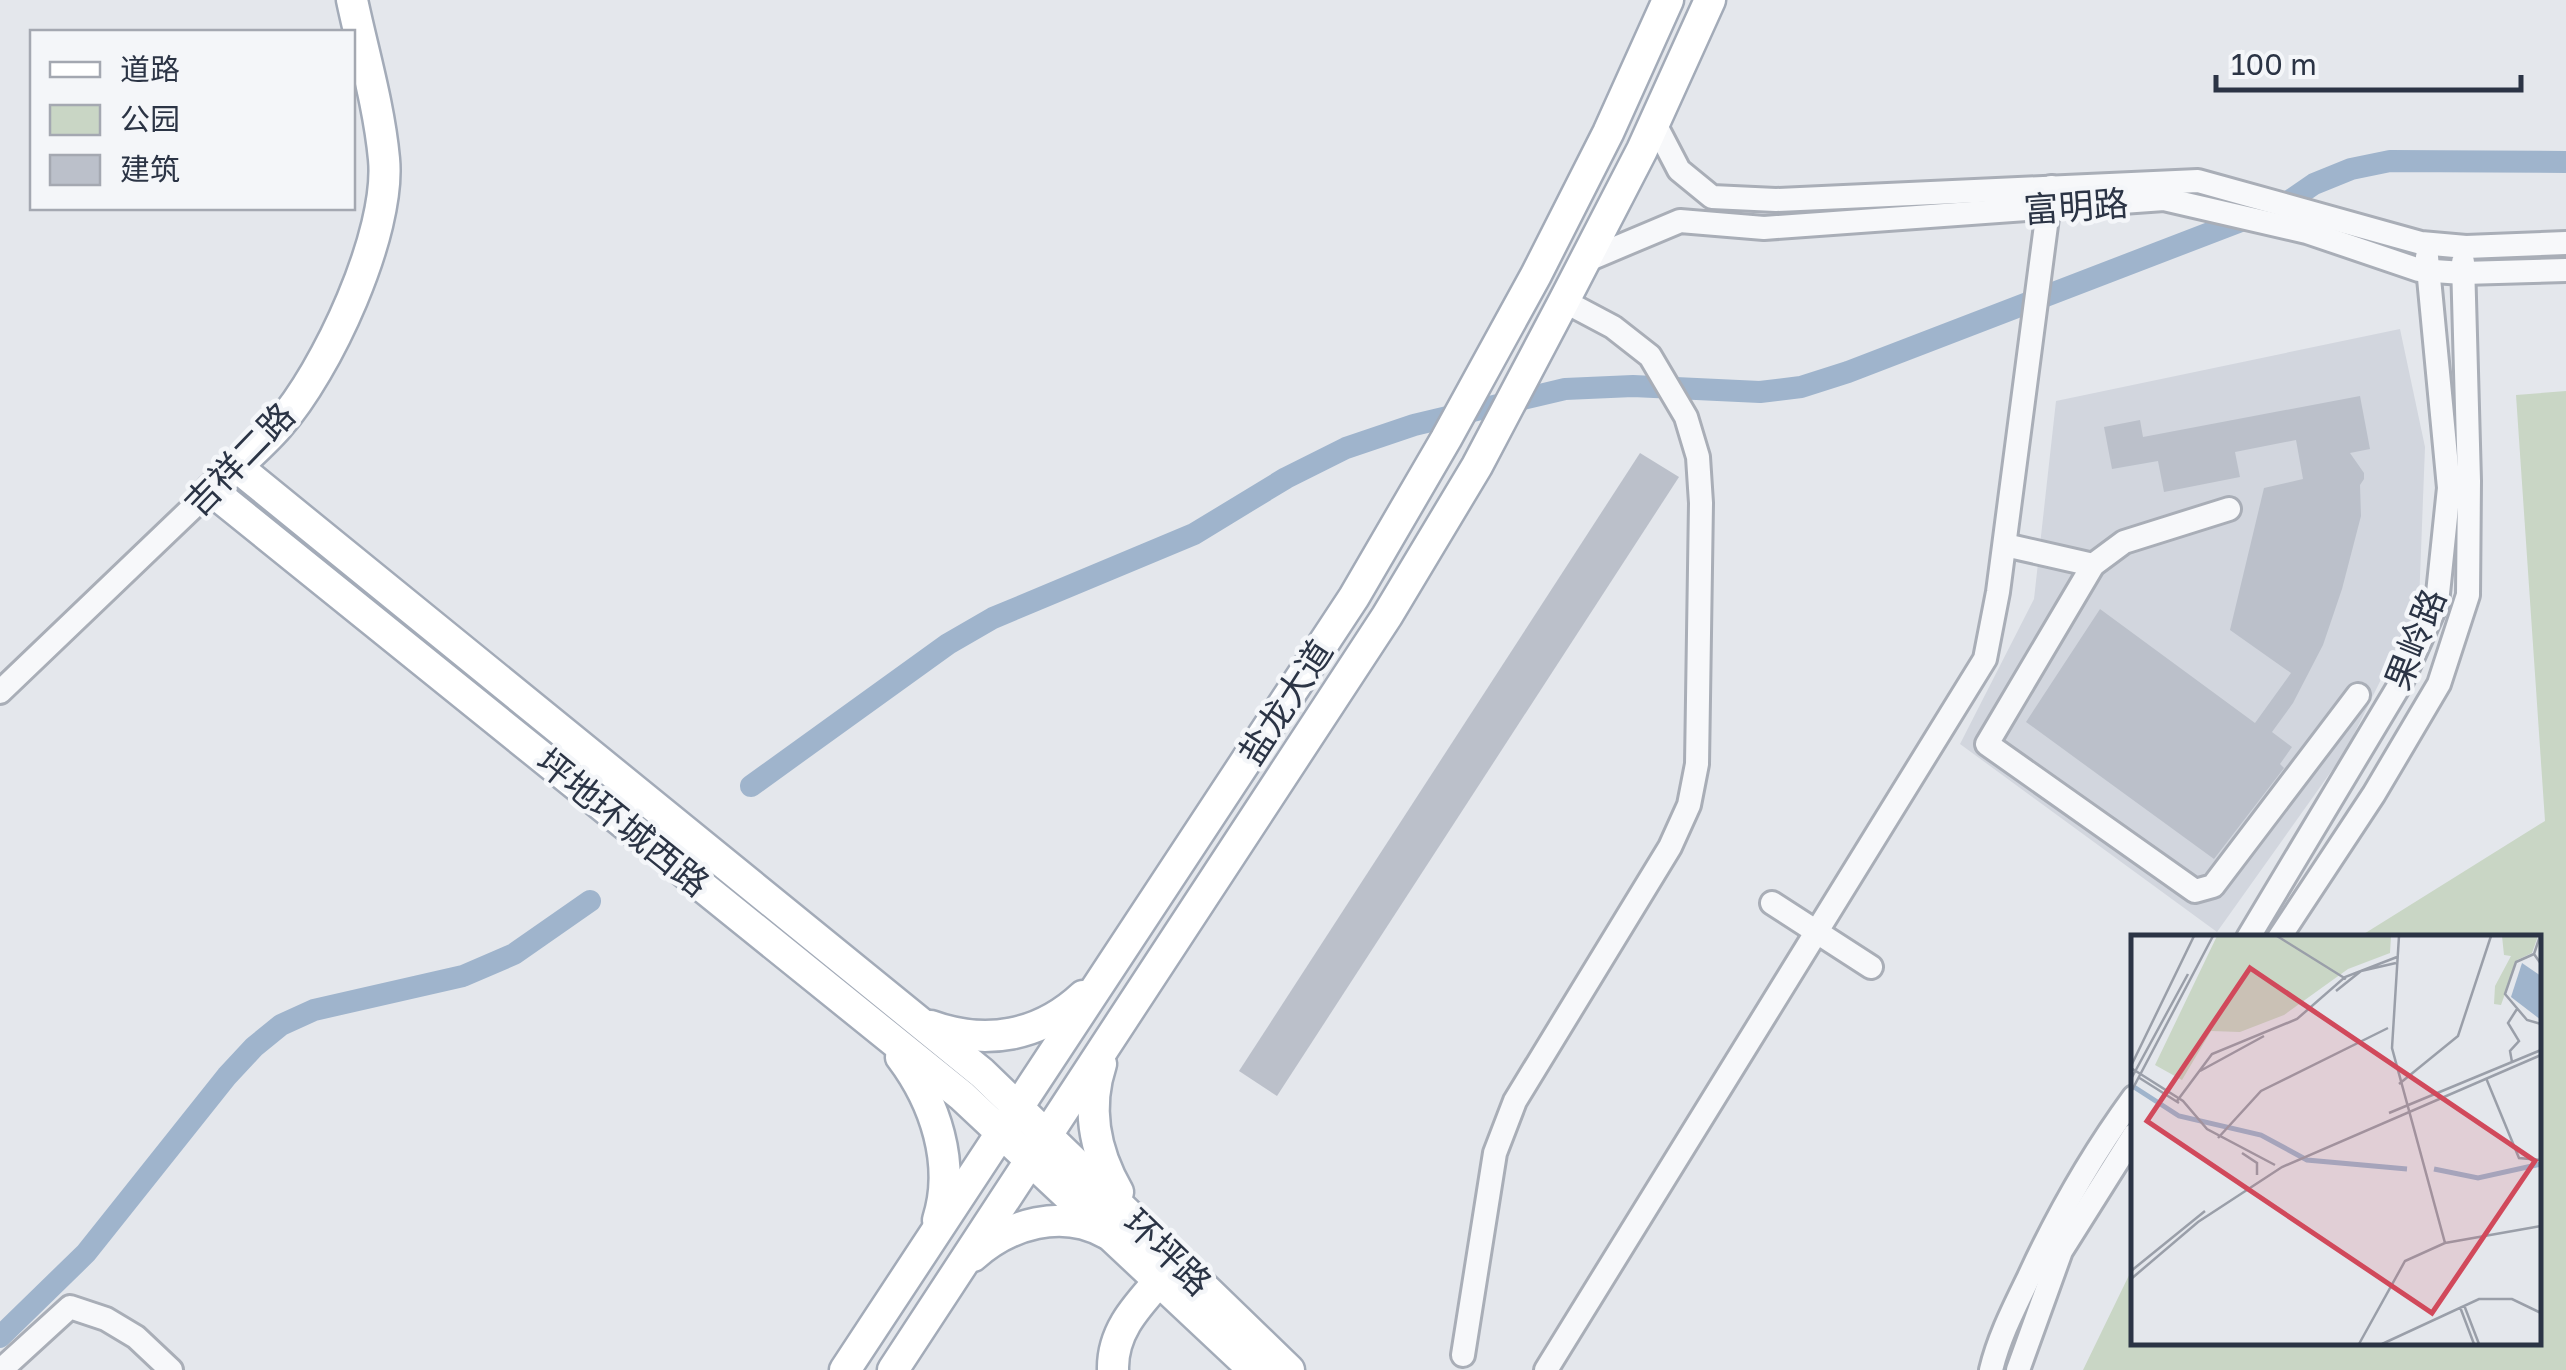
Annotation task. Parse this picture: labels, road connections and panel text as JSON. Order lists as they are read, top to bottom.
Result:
{
  "streets": {
    "main road": [
      "吉祥二路",
      "盐龙大道",
      "坪地环城西路",
      "环坪路"
    ],
    "street": ["富明路", "果岭路"]
  },
  "crossings": [
    ["富明路", "果岭路"],
    ["富明路", "盐龙大道"],
    ["吉祥二路", "坪地环城西路"],
    ["盐龙大道", "坪地环城西路"],
    ["盐龙大道", "环坪路"],
    ["坪地环城西路", "环坪路"]
  ],
  "legend": ["道路", "公园", "建筑"],
  "scale_bar": "100 m"
}
